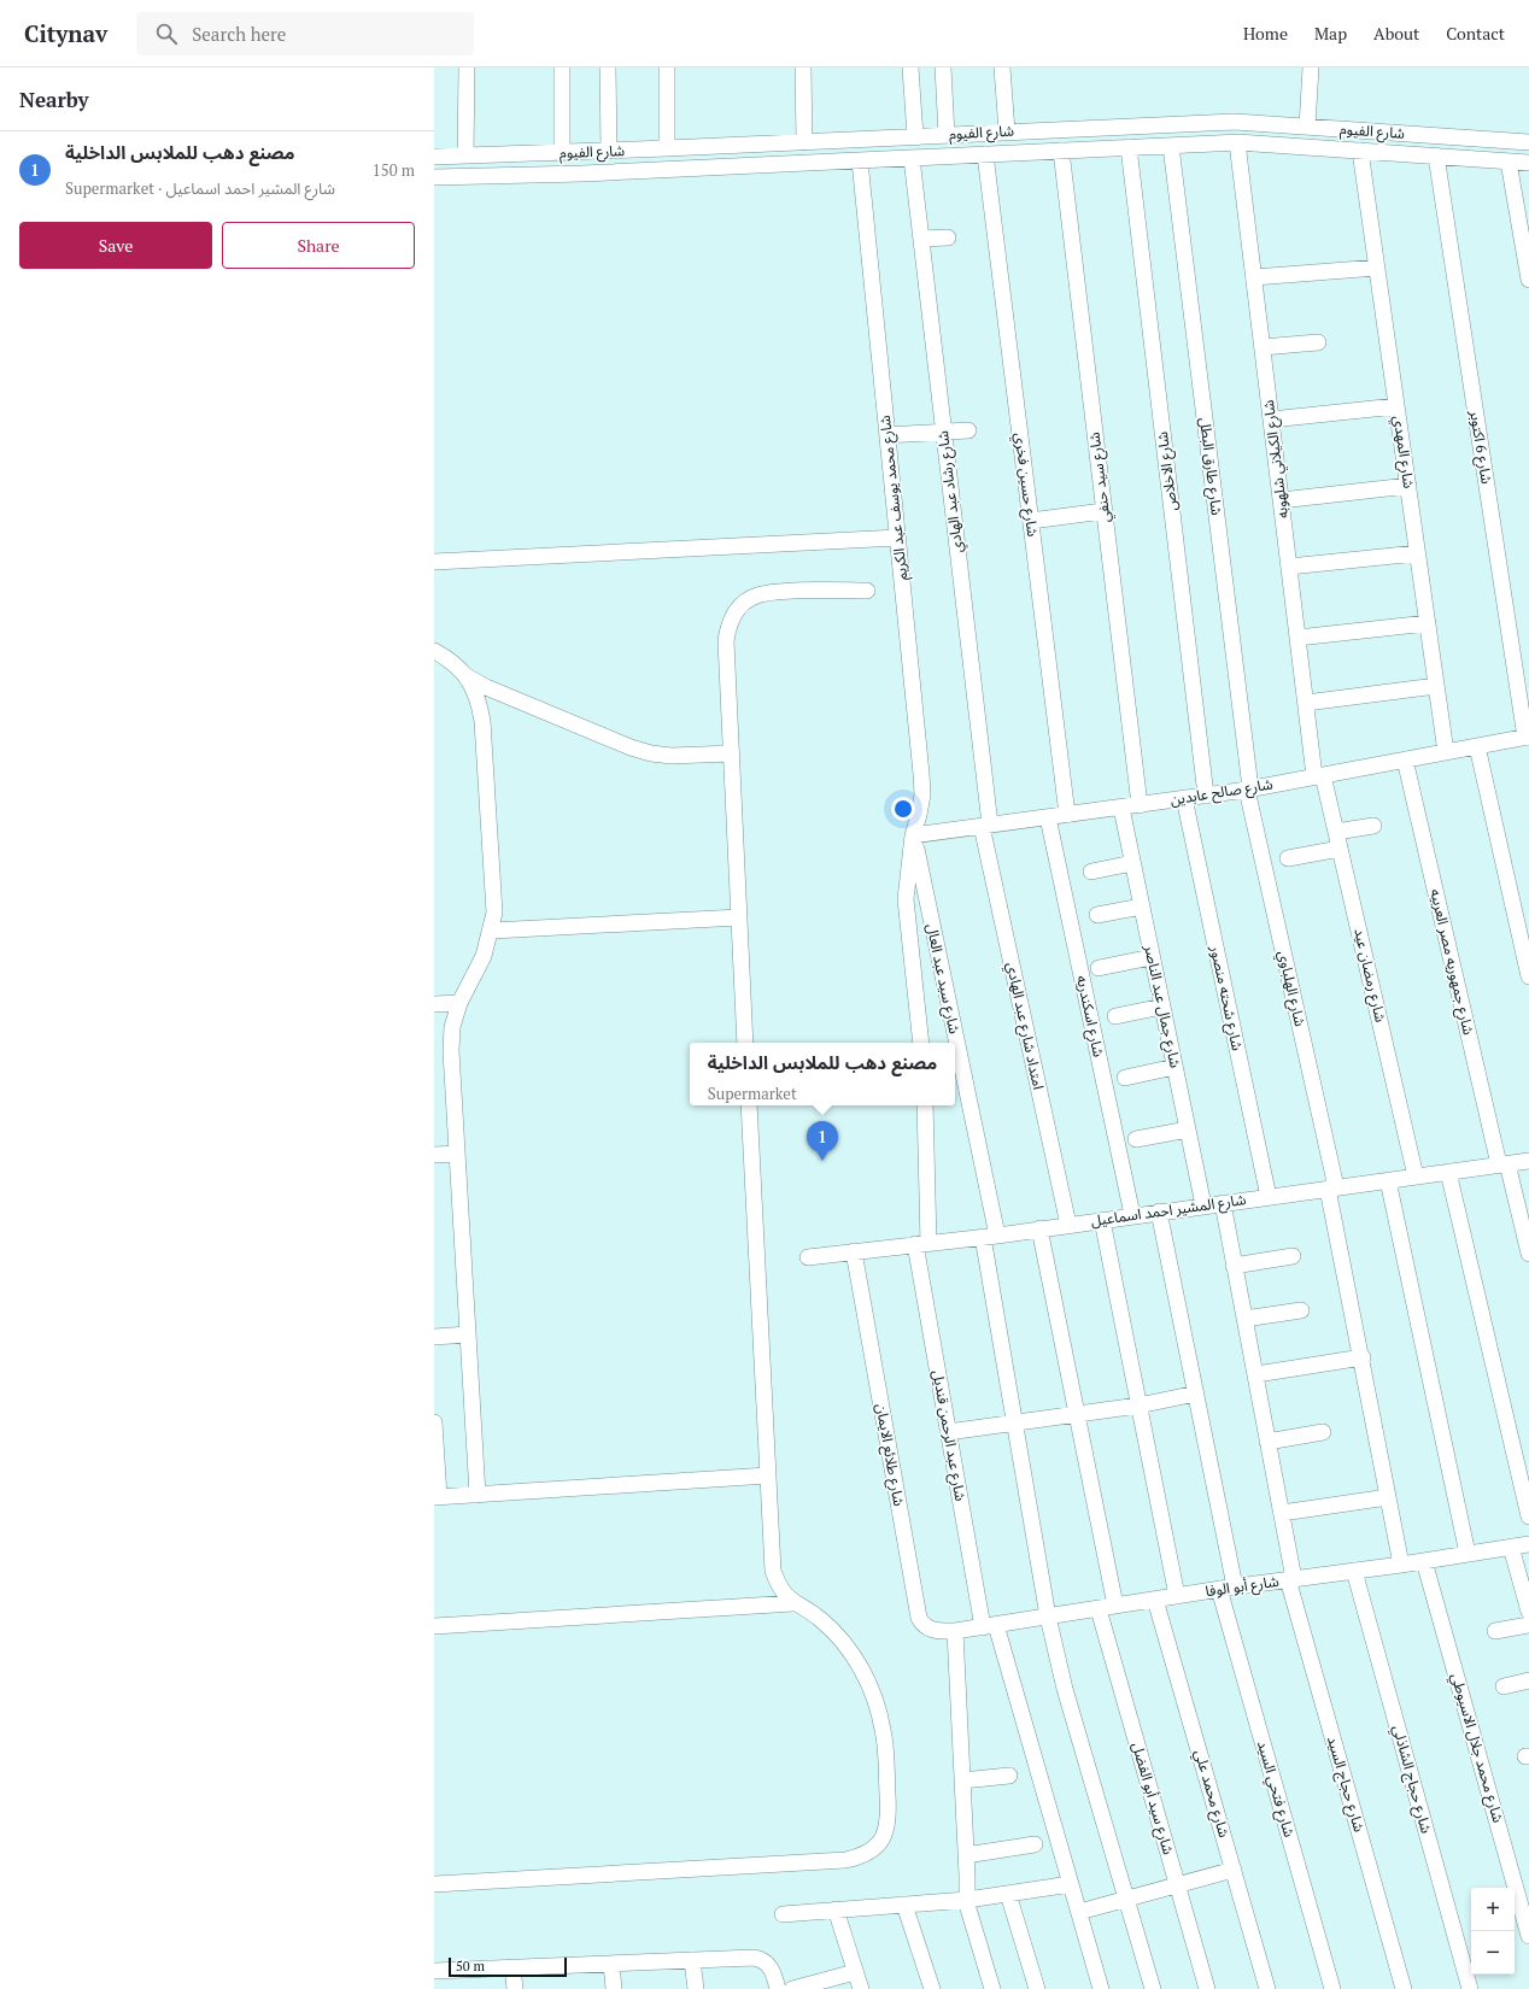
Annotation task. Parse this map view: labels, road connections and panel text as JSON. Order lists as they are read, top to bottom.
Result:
{
  "streets": {
    "street": [
      "شارع الفيوم",
      "شارع 6 اكتوبر",
      "شارع المهدي",
      "شارع الكيلاني شلهوبه",
      "شارع طارق البطل",
      "شارع الاخلاص",
      "شارع سيد حنفي",
      "شارع حسين فخري",
      "شارع رشاد عبد الهادي",
      "شارع محمد يوسف عبد الكريم",
      "شارع صالح عابدين",
      "شارع جمهوريه مصر العربيه",
      "شارع رمضان عيد",
      "شارع سيد عبد العال",
      "شارع الهلباوي",
      "شارع شحته منصور",
      "شارع جمال عبد الناصر",
      "شارع اسكندريه",
      "امتداد شارع عبد الهادي",
      "شارع المشير احمد اسماعيل",
      "شارع عبد الرحمن قنديل",
      "شارع طلائع الايمان",
      "شارع أبو الوفا",
      "شارع محمد جلال الاسيوطي",
      "شارع حجاج الشاذلي",
      "شارع حجاج السيد",
      "شارع فتحي السيد",
      "شارع محمد علي",
      "شارع سيد أبو الفضل"
    ]
  },
  "crossings": [
    ["شارع الفيوم", "شارع 6 اكتوبر"],
    ["شارع الفيوم", "شارع المهدي"],
    ["شارع الفيوم", "شارع الكيلاني شلهوبه"],
    ["شارع الفيوم", "شارع طارق البطل"],
    ["شارع الفيوم", "شارع الاخلاص"],
    ["شارع الفيوم", "شارع سيد حنفي"],
    ["شارع الفيوم", "شارع حسين فخري"],
    ["شارع الفيوم", "شارع رشاد عبد الهادي"],
    ["شارع الفيوم", "شارع محمد يوسف عبد الكريم"],
    ["شارع 6 اكتوبر", "شارع صالح عابدين"],
    ["شارع المهدي", "شارع صالح عابدين"],
    ["شارع الكيلاني شلهوبه", "شارع صالح عابدين"],
    ["شارع الكيلاني شلهوبه", "شارع رمضان عيد"],
    ["شارع طارق البطل", "شارع صالح عابدين"],
    ["شارع طارق البطل", "شارع الهلباوي"],
    ["شارع الاخلاص", "شارع صالح عابدين"],
    ["شارع سيد حنفي", "شارع صالح عابدين"],
    ["شارع حسين فخري", "شارع صالح عابدين"],
    ["شارع رشاد عبد الهادي", "شارع صالح عابدين"],
    ["شارع رشاد عبد الهادي", "امتداد شارع عبد الهادي"],
    ["شارع محمد يوسف عبد الكريم", "شارع صالح عابدين"],
    ["شارع محمد يوسف عبد الكريم", "شارع سيد عبد العال"],
    ["شارع صالح عابدين", "شارع جمهوريه مصر العربيه"],
    ["شارع صالح عابدين", "شارع رمضان عيد"],
    ["شارع صالح عابدين", "شارع سيد عبد العال"],
    ["شارع صالح عابدين", "شارع الهلباوي"],
    ["شارع صالح عابدين", "شارع شحته منصور"],
    ["شارع صالح عابدين", "شارع جمال عبد الناصر"],
    ["شارع صالح عابدين", "شارع اسكندريه"],
    ["شارع صالح عابدين", "امتداد شارع عبد الهادي"],
    ["شارع جمهوريه مصر العربيه", "شارع المشير احمد اسماعيل"],
    ["شارع رمضان عيد", "شارع المشير احمد اسماعيل"],
    ["شارع سيد عبد العال", "شارع المشير احمد اسماعيل"],
    ["شارع سيد عبد العال", "شارع أبو الوفا"],
    ["شارع الهلباوي", "شارع المشير احمد اسماعيل"],
    ["شارع الهلباوي", "شارع أبو الوفا"],
    ["شارع شحته منصور", "شارع المشير احمد اسماعيل"],
    ["شارع جمال عبد الناصر", "شارع المشير احمد اسماعيل"],
    ["شارع اسكندريه", "شارع المشير احمد اسماعيل"],
    ["امتداد شارع عبد الهادي", "شارع المشير احمد اسماعيل"],
    ["شارع المشير احمد اسماعيل", "شارع عبد الرحمن قنديل"],
    ["شارع المشير احمد اسماعيل", "شارع طلائع الايمان"],
    ["شارع المشير احمد اسماعيل", "شارع حجاج السيد"],
    ["شارع عبد الرحمن قنديل", "شارع أبو الوفا"],
    ["شارع طلائع الايمان", "شارع أبو الوفا"],
    ["شارع أبو الوفا", "شارع محمد جلال الاسيوطي"],
    ["شارع أبو الوفا", "شارع حجاج الشاذلي"],
    ["شارع أبو الوفا", "شارع حجاج السيد"],
    ["شارع أبو الوفا", "شارع فتحي السيد"],
    ["شارع أبو الوفا", "شارع محمد علي"],
    ["شارع أبو الوفا", "شارع سيد أبو الفضل"]
  ],
  "scale_bar": "50 m",
  "page": {
    "header": "Citynav",
    "search": "Search here",
    "nav": [
      "Home",
      "Map",
      "About",
      "Contact"
    ],
    "heading": "Nearby",
    "list": [
      {
        "mark": "1",
        "name": "مصنع دهب للملابس الداخلية",
        "note": "Supermarket · شارع المشير احمد اسماعيل",
        "value": "150 m"
      }
    ],
    "buttons": ["Save", "Share"],
    "popup": ["مصنع دهب للملابس الداخلية", "Supermarket"],
    "pins": "1",
    "map_buttons": ["+", "−"],
    "scale": "50 m"
  }
}
